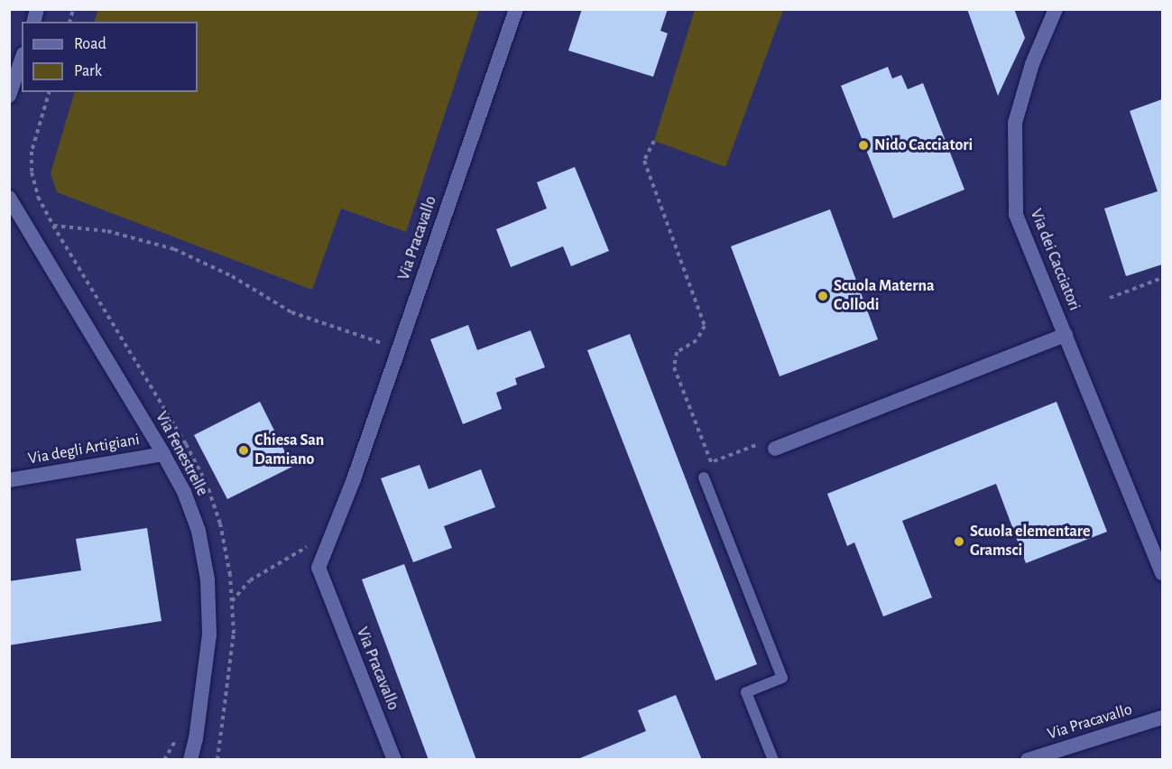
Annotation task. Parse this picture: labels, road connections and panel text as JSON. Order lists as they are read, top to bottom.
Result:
{
  "streets": {
    "street": [
      "Via Pracavallo",
      "Via dei Cacciatori",
      "Via degli Artigiani",
      "Via Fenestrelle"
    ]
  },
  "crossings": [
    ["Via degli Artigiani", "Via Fenestrelle"]
  ],
  "places": [
    "Nido Cacciatori",
    "Scuola Materna Collodi",
    "Chiesa San Damiano",
    "Scuola elementare Gramsci"
  ],
  "legend": ["Road", "Park"]
}
